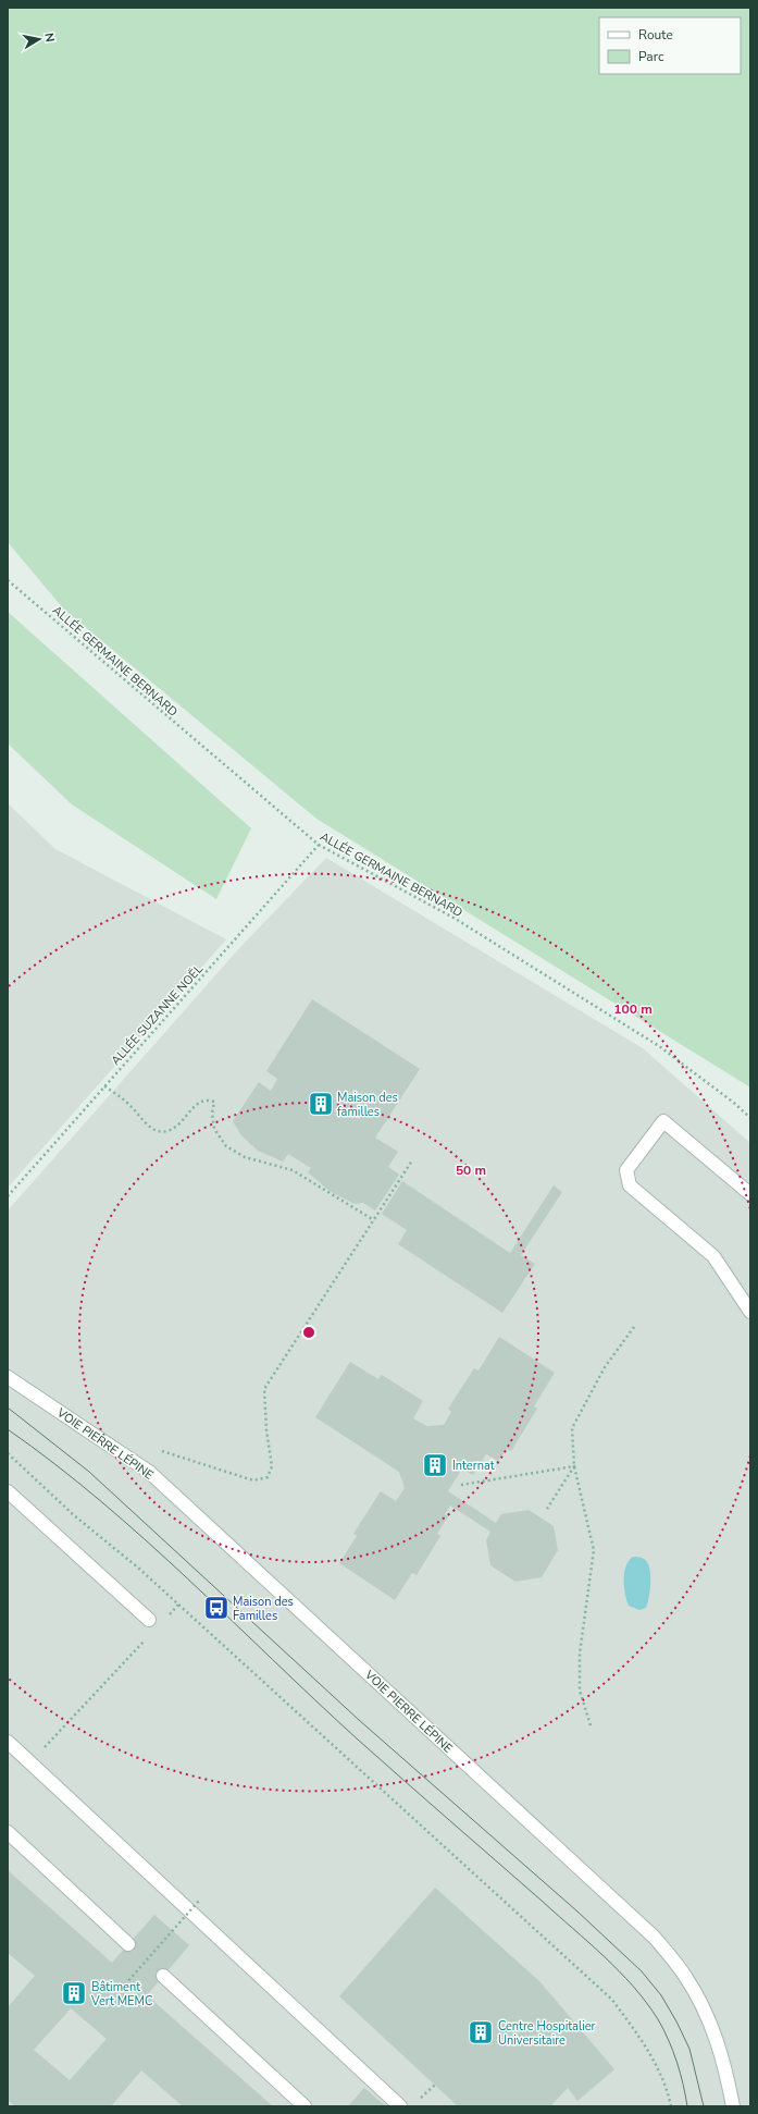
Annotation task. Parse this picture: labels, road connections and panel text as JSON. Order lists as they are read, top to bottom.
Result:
{
  "streets": {
    "lane": ["VOIE PIERRE LÉPINE"],
    "path": ["ALLÉE GERMAINE BERNARD", "ALLÉE SUZANNE NOËL"]
  },
  "crossings": [
    ["ALLÉE GERMAINE BERNARD", "ALLÉE SUZANNE NOËL"]
  ],
  "places": {
    "building": [
      "Maison des familles",
      "Internat",
      "Bâtiment Vert MEMC",
      "Centre Hospitalier Universitaire"
    ],
    "bus stop": ["Maison des Familles"]
  },
  "legend": ["Route", "Parc"],
  "north": "right",
  "rings": ["100 m", "50 m"]
}
